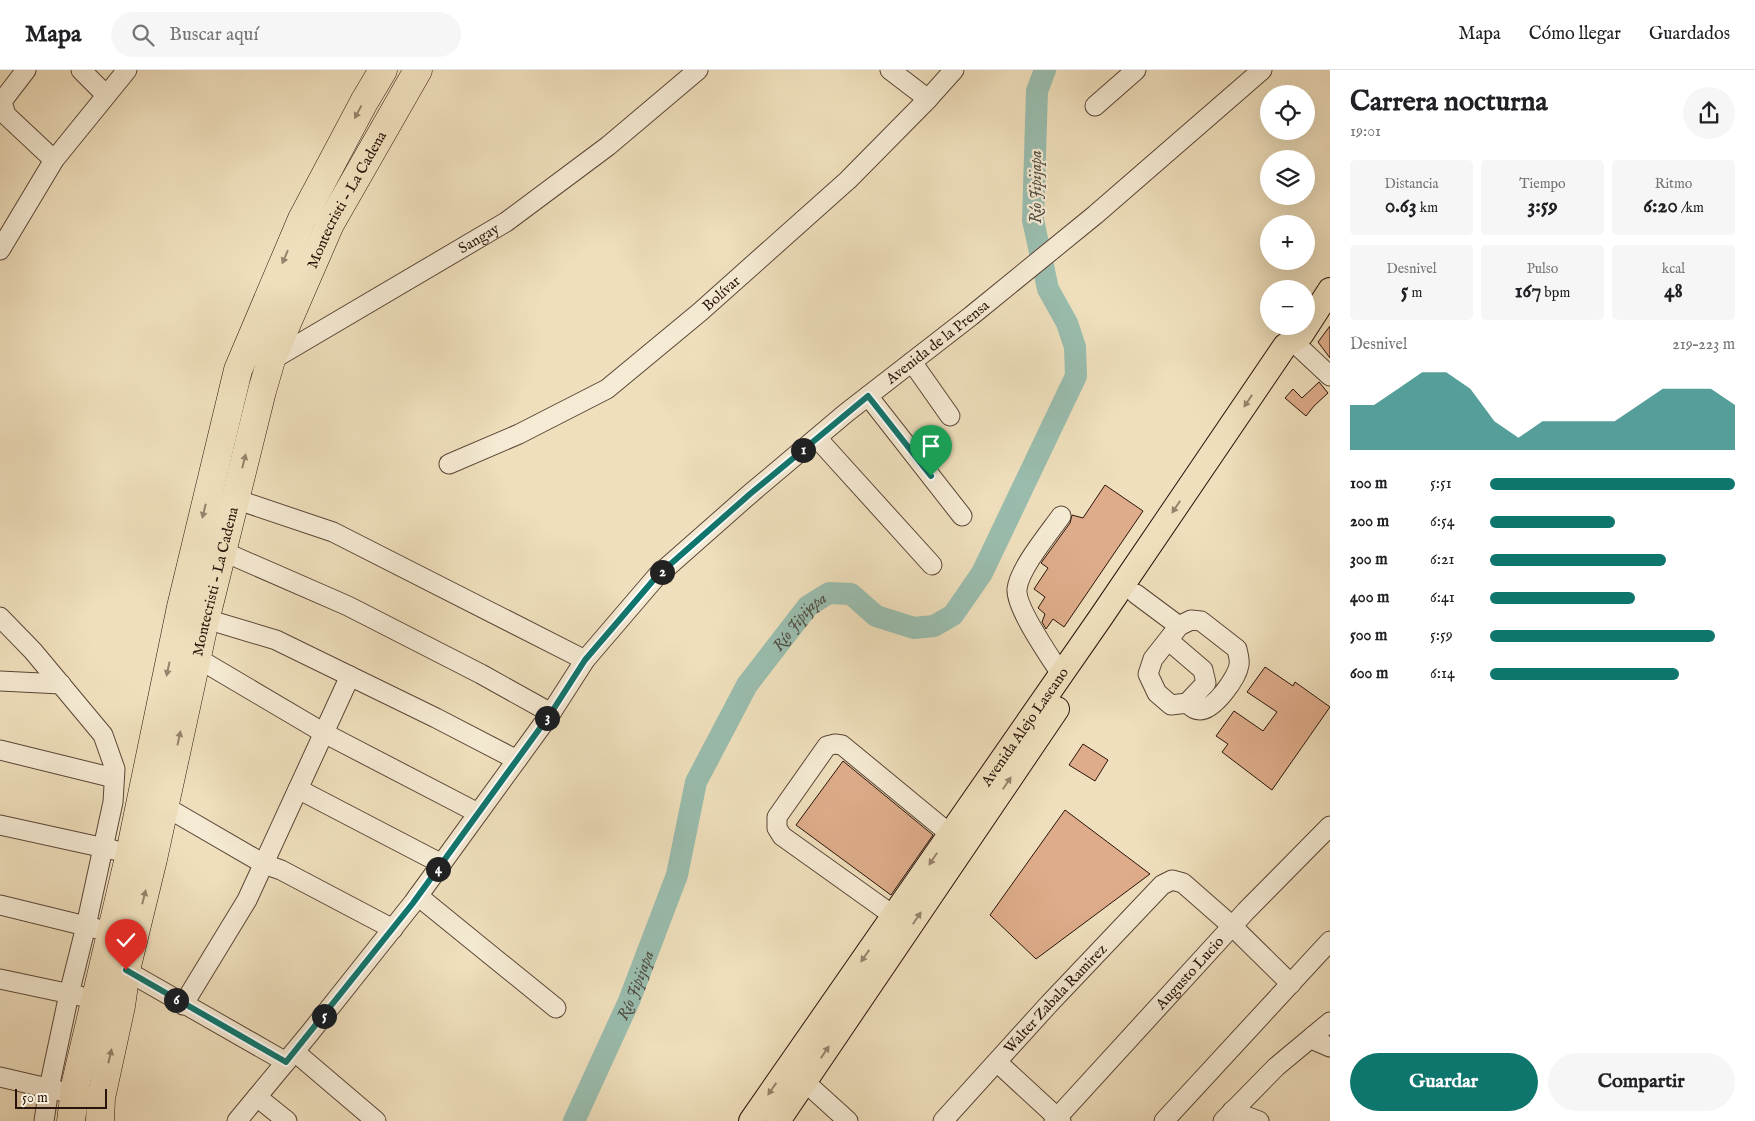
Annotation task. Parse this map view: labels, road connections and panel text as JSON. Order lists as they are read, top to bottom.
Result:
{
  "streets": {
    "highway": ["Montecristi - La Cadena"],
    "main road": ["Avenida Alejo Lascano"],
    "street": [
      "Sangay",
      "Bolívar",
      "Avenida de la Prensa",
      "Augusto Lucio",
      "Walter Zabala Ramirez"
    ]
  },
  "crossings": [
    ["Montecristi - La Cadena", "Sangay"],
    ["Augusto Lucio", "Walter Zabala Ramirez"]
  ],
  "water": ["Río Jipijapa"],
  "scale_bar": "50 m",
  "page": {
    "header": "Mapa",
    "search": "Buscar aquí",
    "nav": ["Mapa", "Cómo llegar", "Guardados"],
    "heading": ["Carrera nocturna", "19:01"],
    "map_buttons": ["+", "−"],
    "stats": [
      ["Distancia", "0.63 km"],
      ["Tiempo", "3:59"],
      ["Ritmo", "6:20 /km"],
      ["Desnivel", "5 m"],
      ["Pulso", "167 bpm"],
      ["kcal", "48"]
    ],
    "chart": ["Desnivel", "219–223 m"],
    "pins": [
      "1",
      "2",
      "3",
      "4",
      "6",
      "5"
    ],
    "list": [
      {
        "name": "100 m",
        "note": "5:51"
      },
      {
        "name": "200 m",
        "note": "6:54"
      },
      {
        "name": "300 m",
        "note": "6:21"
      },
      {
        "name": "400 m",
        "note": "6:41"
      },
      {
        "name": "500 m",
        "note": "5:59"
      },
      {
        "name": "600 m",
        "note": "6:14"
      }
    ],
    "buttons": ["Guardar", "Compartir"],
    "scale": "50 m"
  }
}
